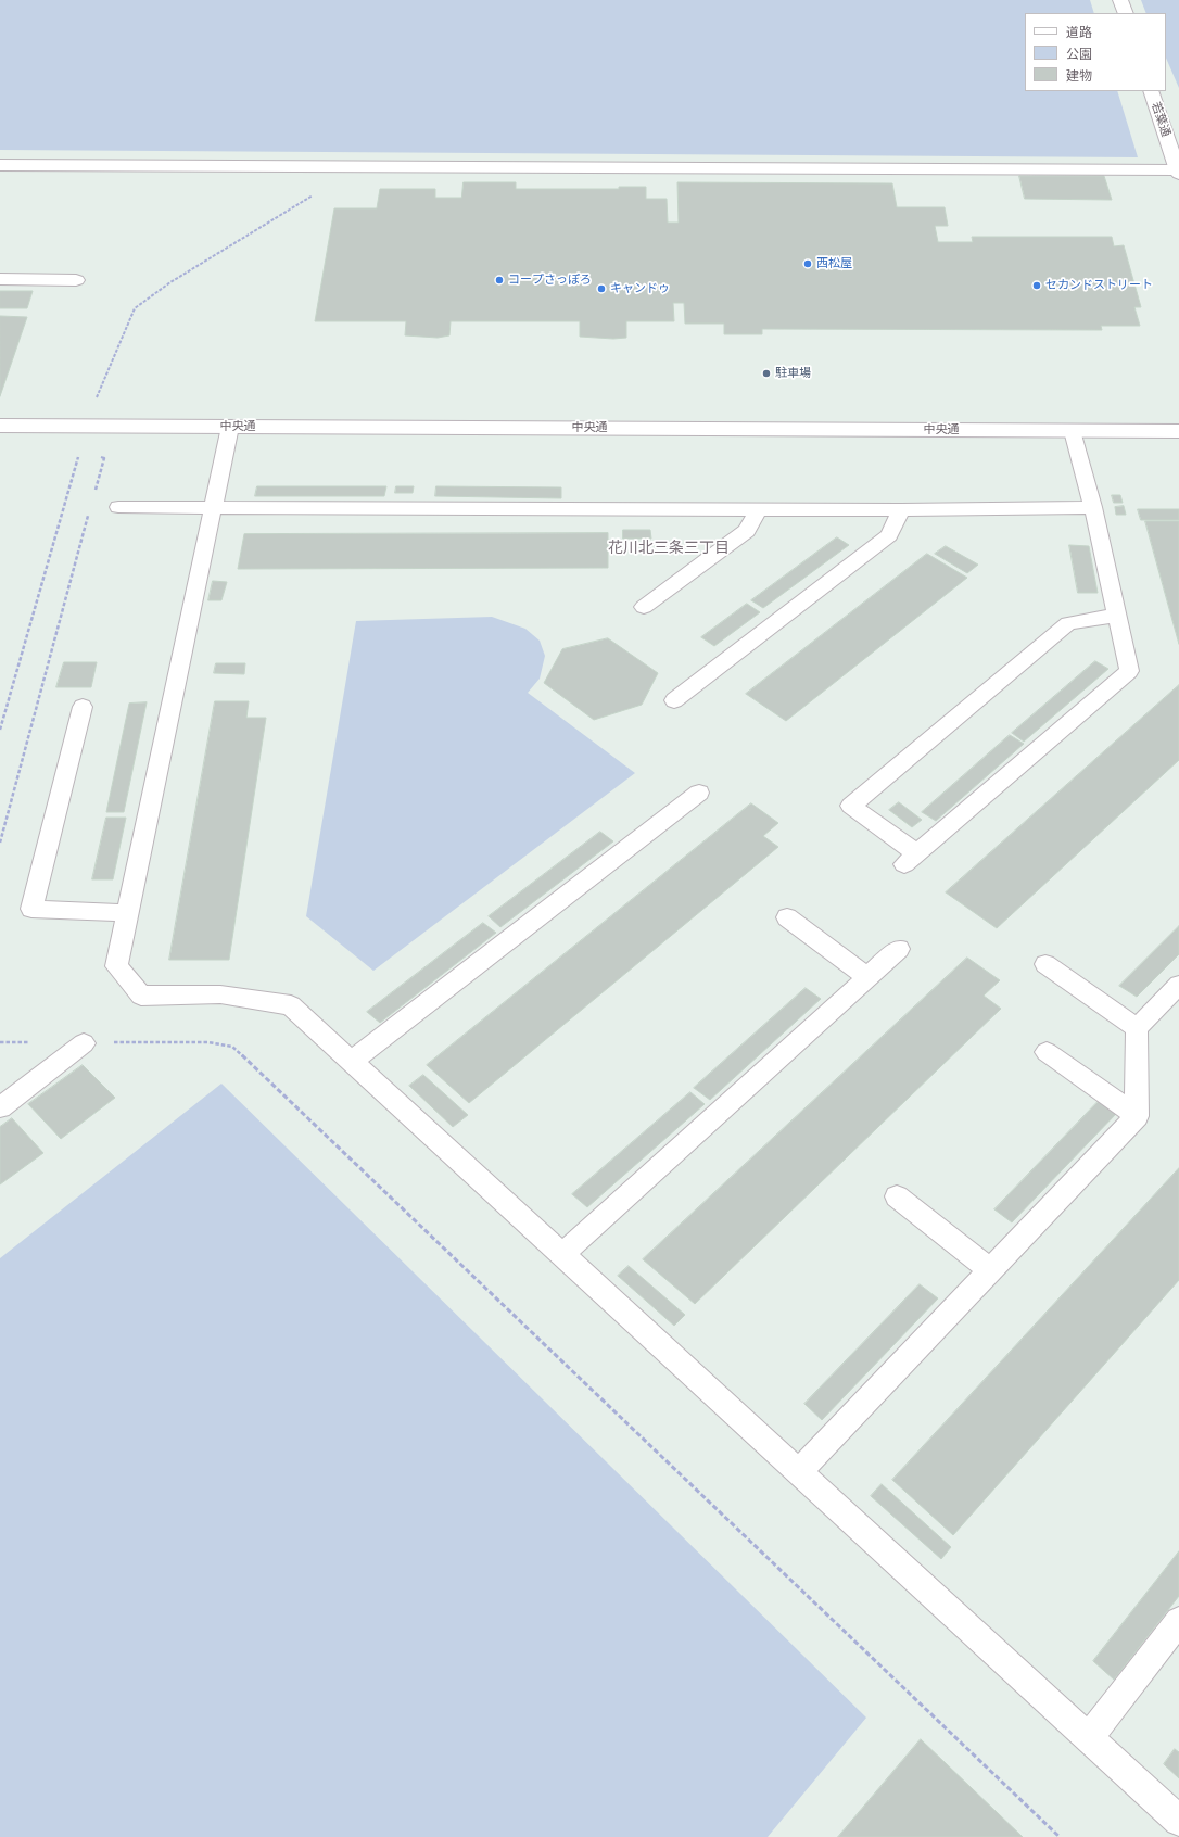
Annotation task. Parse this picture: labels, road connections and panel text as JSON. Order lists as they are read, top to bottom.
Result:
{
  "streets": {
    "street": ["若葉通", "中央通"]
  },
  "districts": ["花川北三条三丁目"],
  "places": [
    "西松屋",
    "コープさっぽろ",
    "セカンドストリート",
    "キャンドゥ",
    "駐車場"
  ],
  "legend": ["道路", "公園", "建物"]
}
